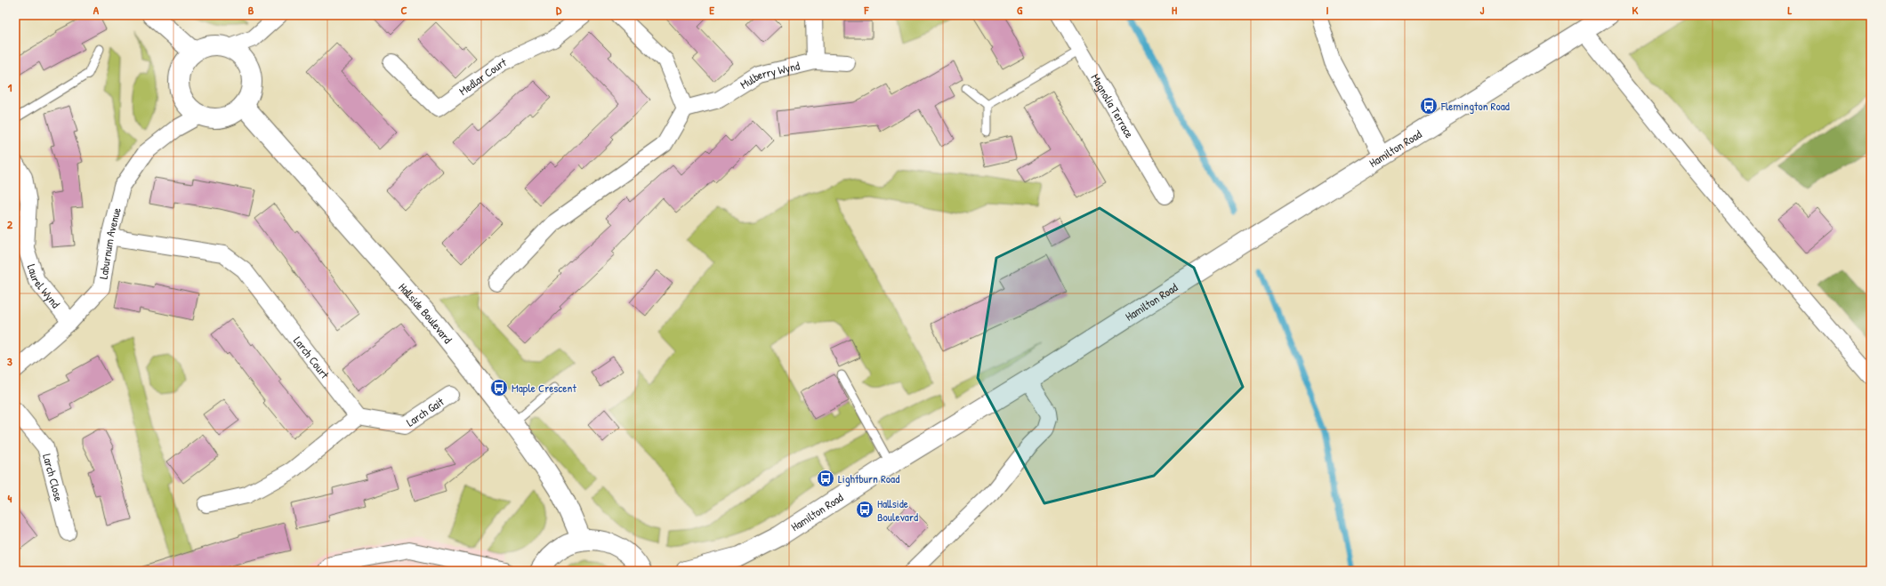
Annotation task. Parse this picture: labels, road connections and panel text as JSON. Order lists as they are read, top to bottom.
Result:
{
  "streets": {
    "main road": ["Hamilton Road", "Hallside Boulevard"],
    "street": [
      "Mulberry Wynd",
      "Medlar Court",
      "Magnolia Terrace",
      "Laburnum Avenue",
      "Laurel Wynd",
      "Larch Court",
      "Larch Gait",
      "Larch Close"
    ]
  },
  "crossings": [
    ["Laburnum Avenue", "Laurel Wynd"],
    ["Laburnum Avenue", "Hallside Boulevard"],
    ["Laburnum Avenue", "Larch Court"],
    ["Larch Court", "Larch Gait"]
  ],
  "places": {
    "bus stop": [
      "Flemington Road",
      "Maple Crescent",
      "Lightburn Road",
      "Hallside Boulevard"
    ]
  },
  "grid": {
    "columns": [
      "A",
      "B",
      "C",
      "D",
      "E",
      "F",
      "G",
      "H",
      "I",
      "J",
      "K",
      "L"
    ],
    "rows": [
      "1",
      "2",
      "3",
      "4"
    ]
  }
}
